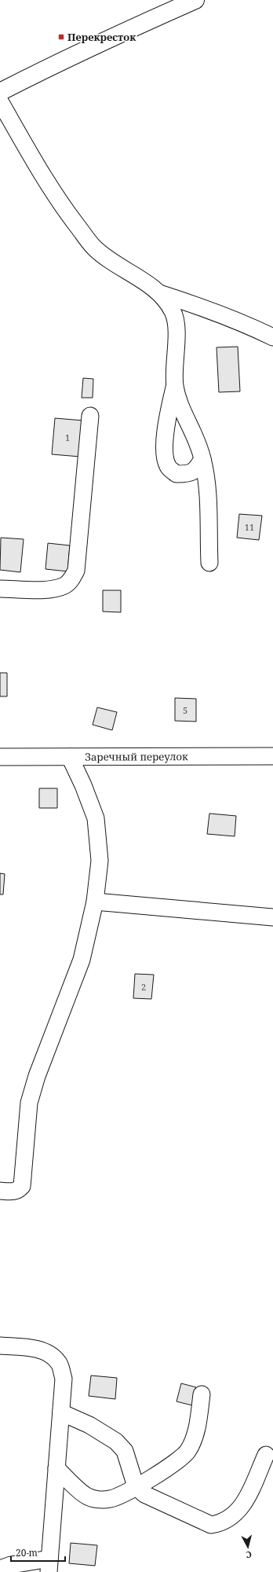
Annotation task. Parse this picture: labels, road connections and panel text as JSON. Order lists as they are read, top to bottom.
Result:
{
  "streets": {
    "street": ["Заречный переулок"]
  },
  "places": {
    "transit": ["Перекресток"]
  },
  "house_numbers": [
    "1",
    "11",
    "5",
    "2"
  ],
  "scale_bar": "20 m",
  "north": "bottom"
}
